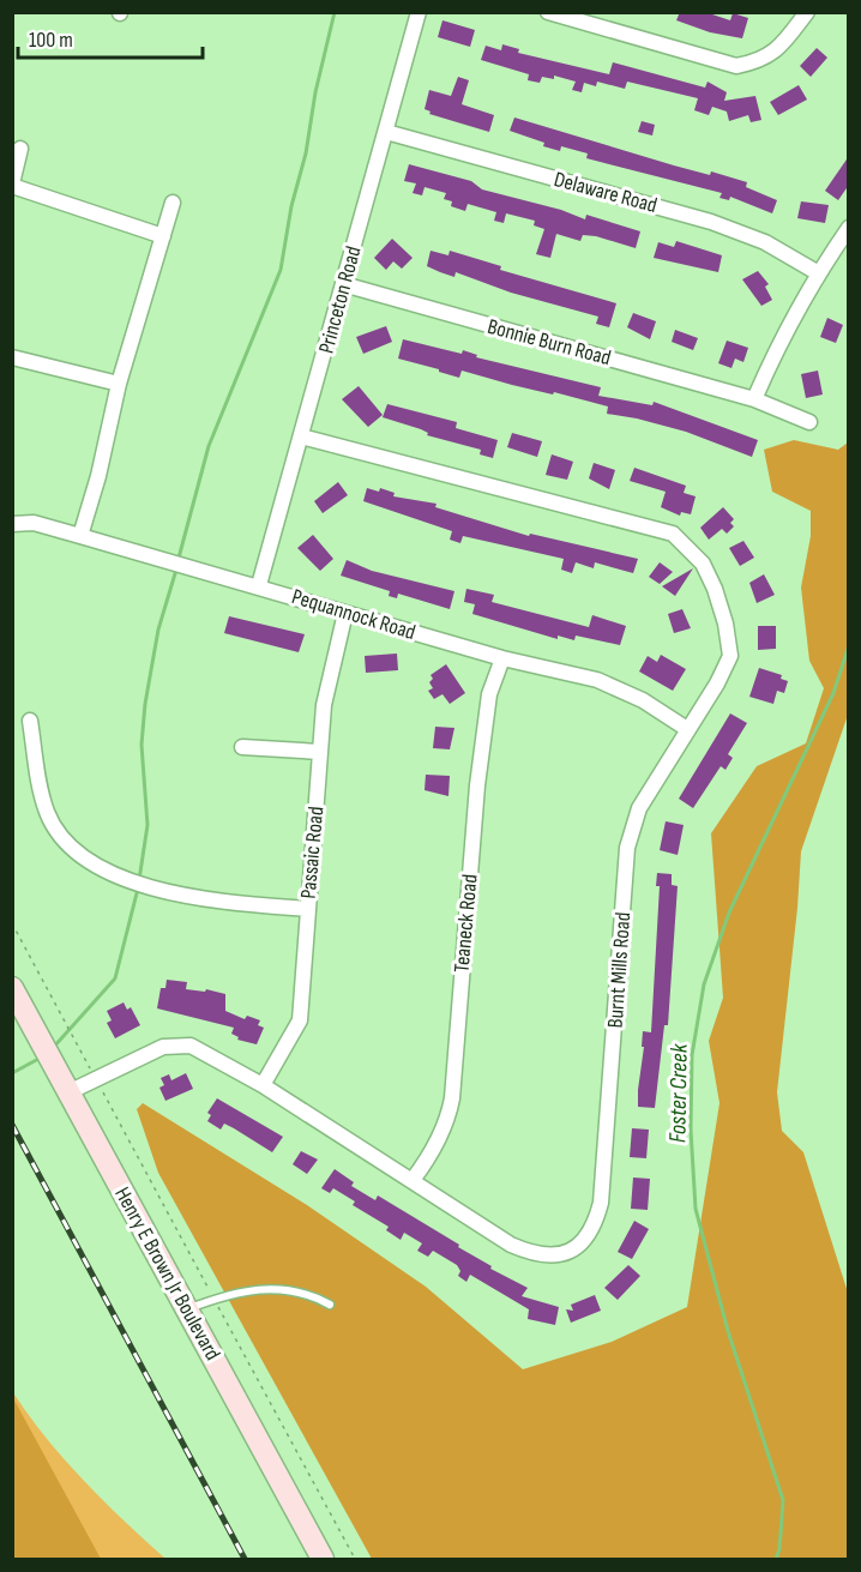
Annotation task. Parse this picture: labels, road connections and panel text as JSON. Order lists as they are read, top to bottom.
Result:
{
  "streets": {
    "main road": ["Henry E Brown Jr Boulevard"],
    "street": [
      "Delaware Road",
      "Princeton Road",
      "Bonnie Burn Road",
      "Pequannock Road",
      "Passaic Road",
      "Teaneck Road",
      "Burnt Mills Road"
    ]
  },
  "crossings": [
    ["Delaware Road", "Princeton Road"],
    ["Princeton Road", "Bonnie Burn Road"],
    ["Princeton Road", "Pequannock Road"],
    ["Princeton Road", "Burnt Mills Road"],
    ["Pequannock Road", "Passaic Road"],
    ["Pequannock Road", "Teaneck Road"],
    ["Pequannock Road", "Burnt Mills Road"],
    ["Passaic Road", "Burnt Mills Road"],
    ["Teaneck Road", "Burnt Mills Road"],
    ["Burnt Mills Road", "Henry E Brown Jr Boulevard"]
  ],
  "water": ["Foster Creek"],
  "scale_bar": "100 m"
}
